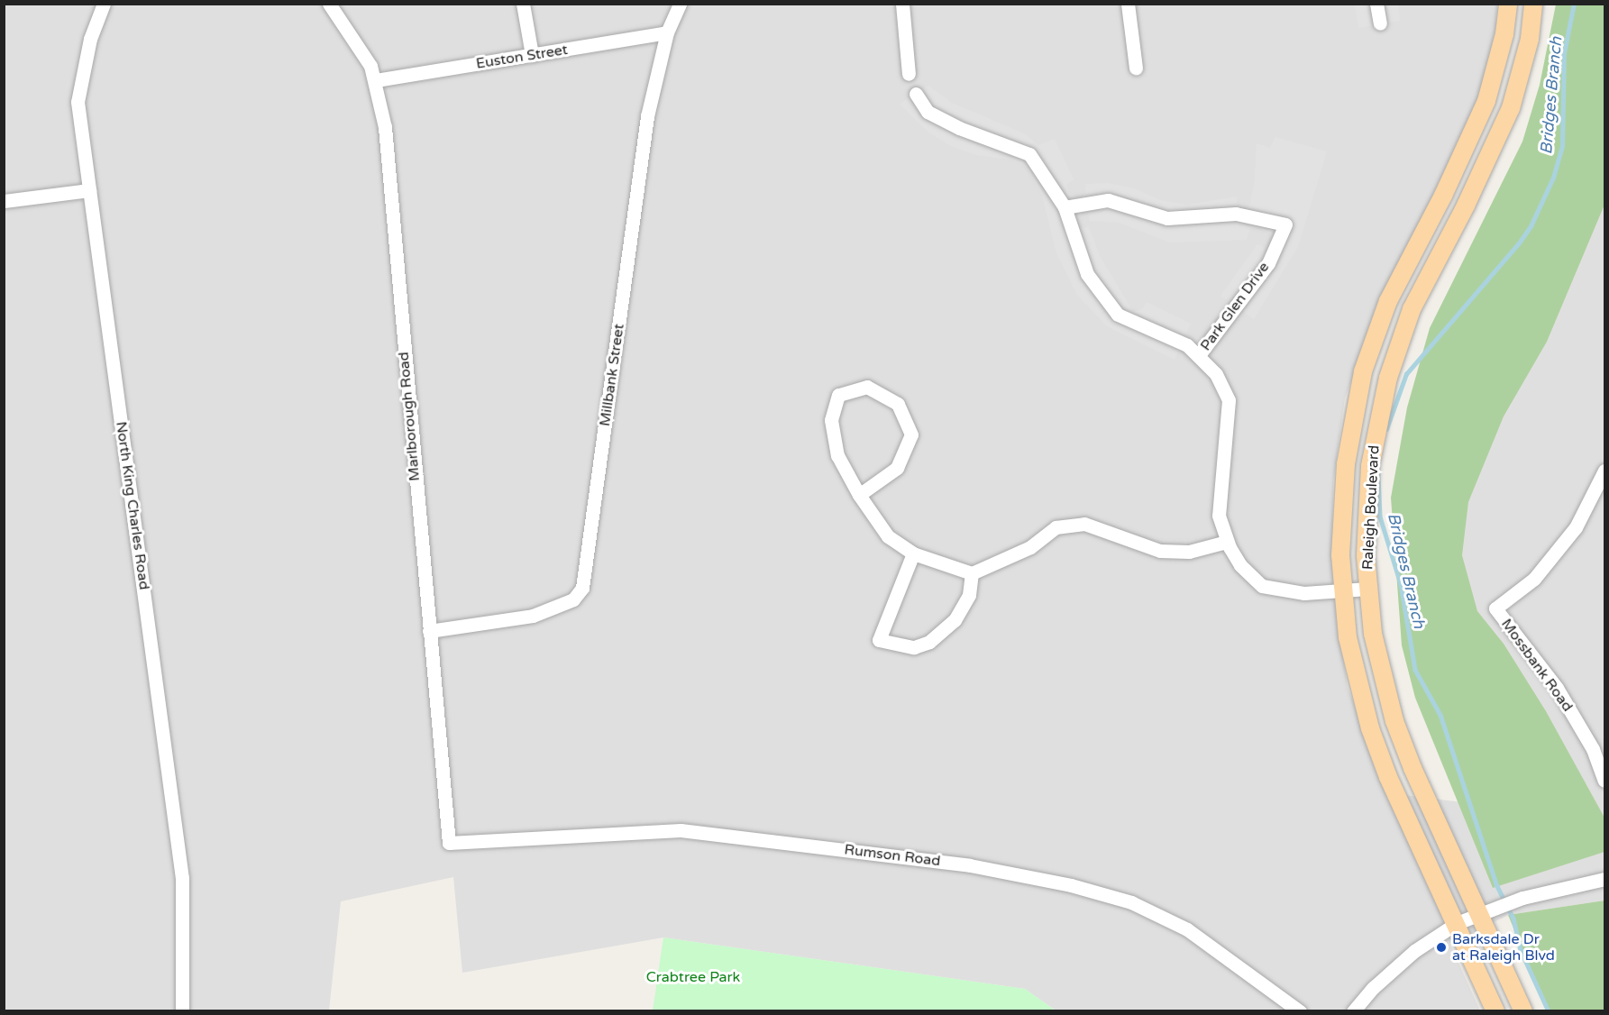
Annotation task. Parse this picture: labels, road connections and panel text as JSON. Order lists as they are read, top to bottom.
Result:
{
  "streets": {
    "main road": ["Raleigh Boulevard"],
    "street": [
      "Euston Street",
      "Park Glen Drive",
      "Millbank Street",
      "Marlborough Road",
      "North King Charles Road",
      "Mossbank Road",
      "Rumson Road"
    ]
  },
  "crossings": [
    ["Euston Street", "Millbank Street"],
    ["Euston Street", "Marlborough Road"],
    ["Park Glen Drive", "Raleigh Boulevard"],
    ["Millbank Street", "Marlborough Road"],
    ["Marlborough Road", "Rumson Road"]
  ],
  "water": ["Bridges Branch"],
  "parks": ["Crabtree Park"],
  "places": ["Barksdale Dr at Raleigh Blvd"]
}
